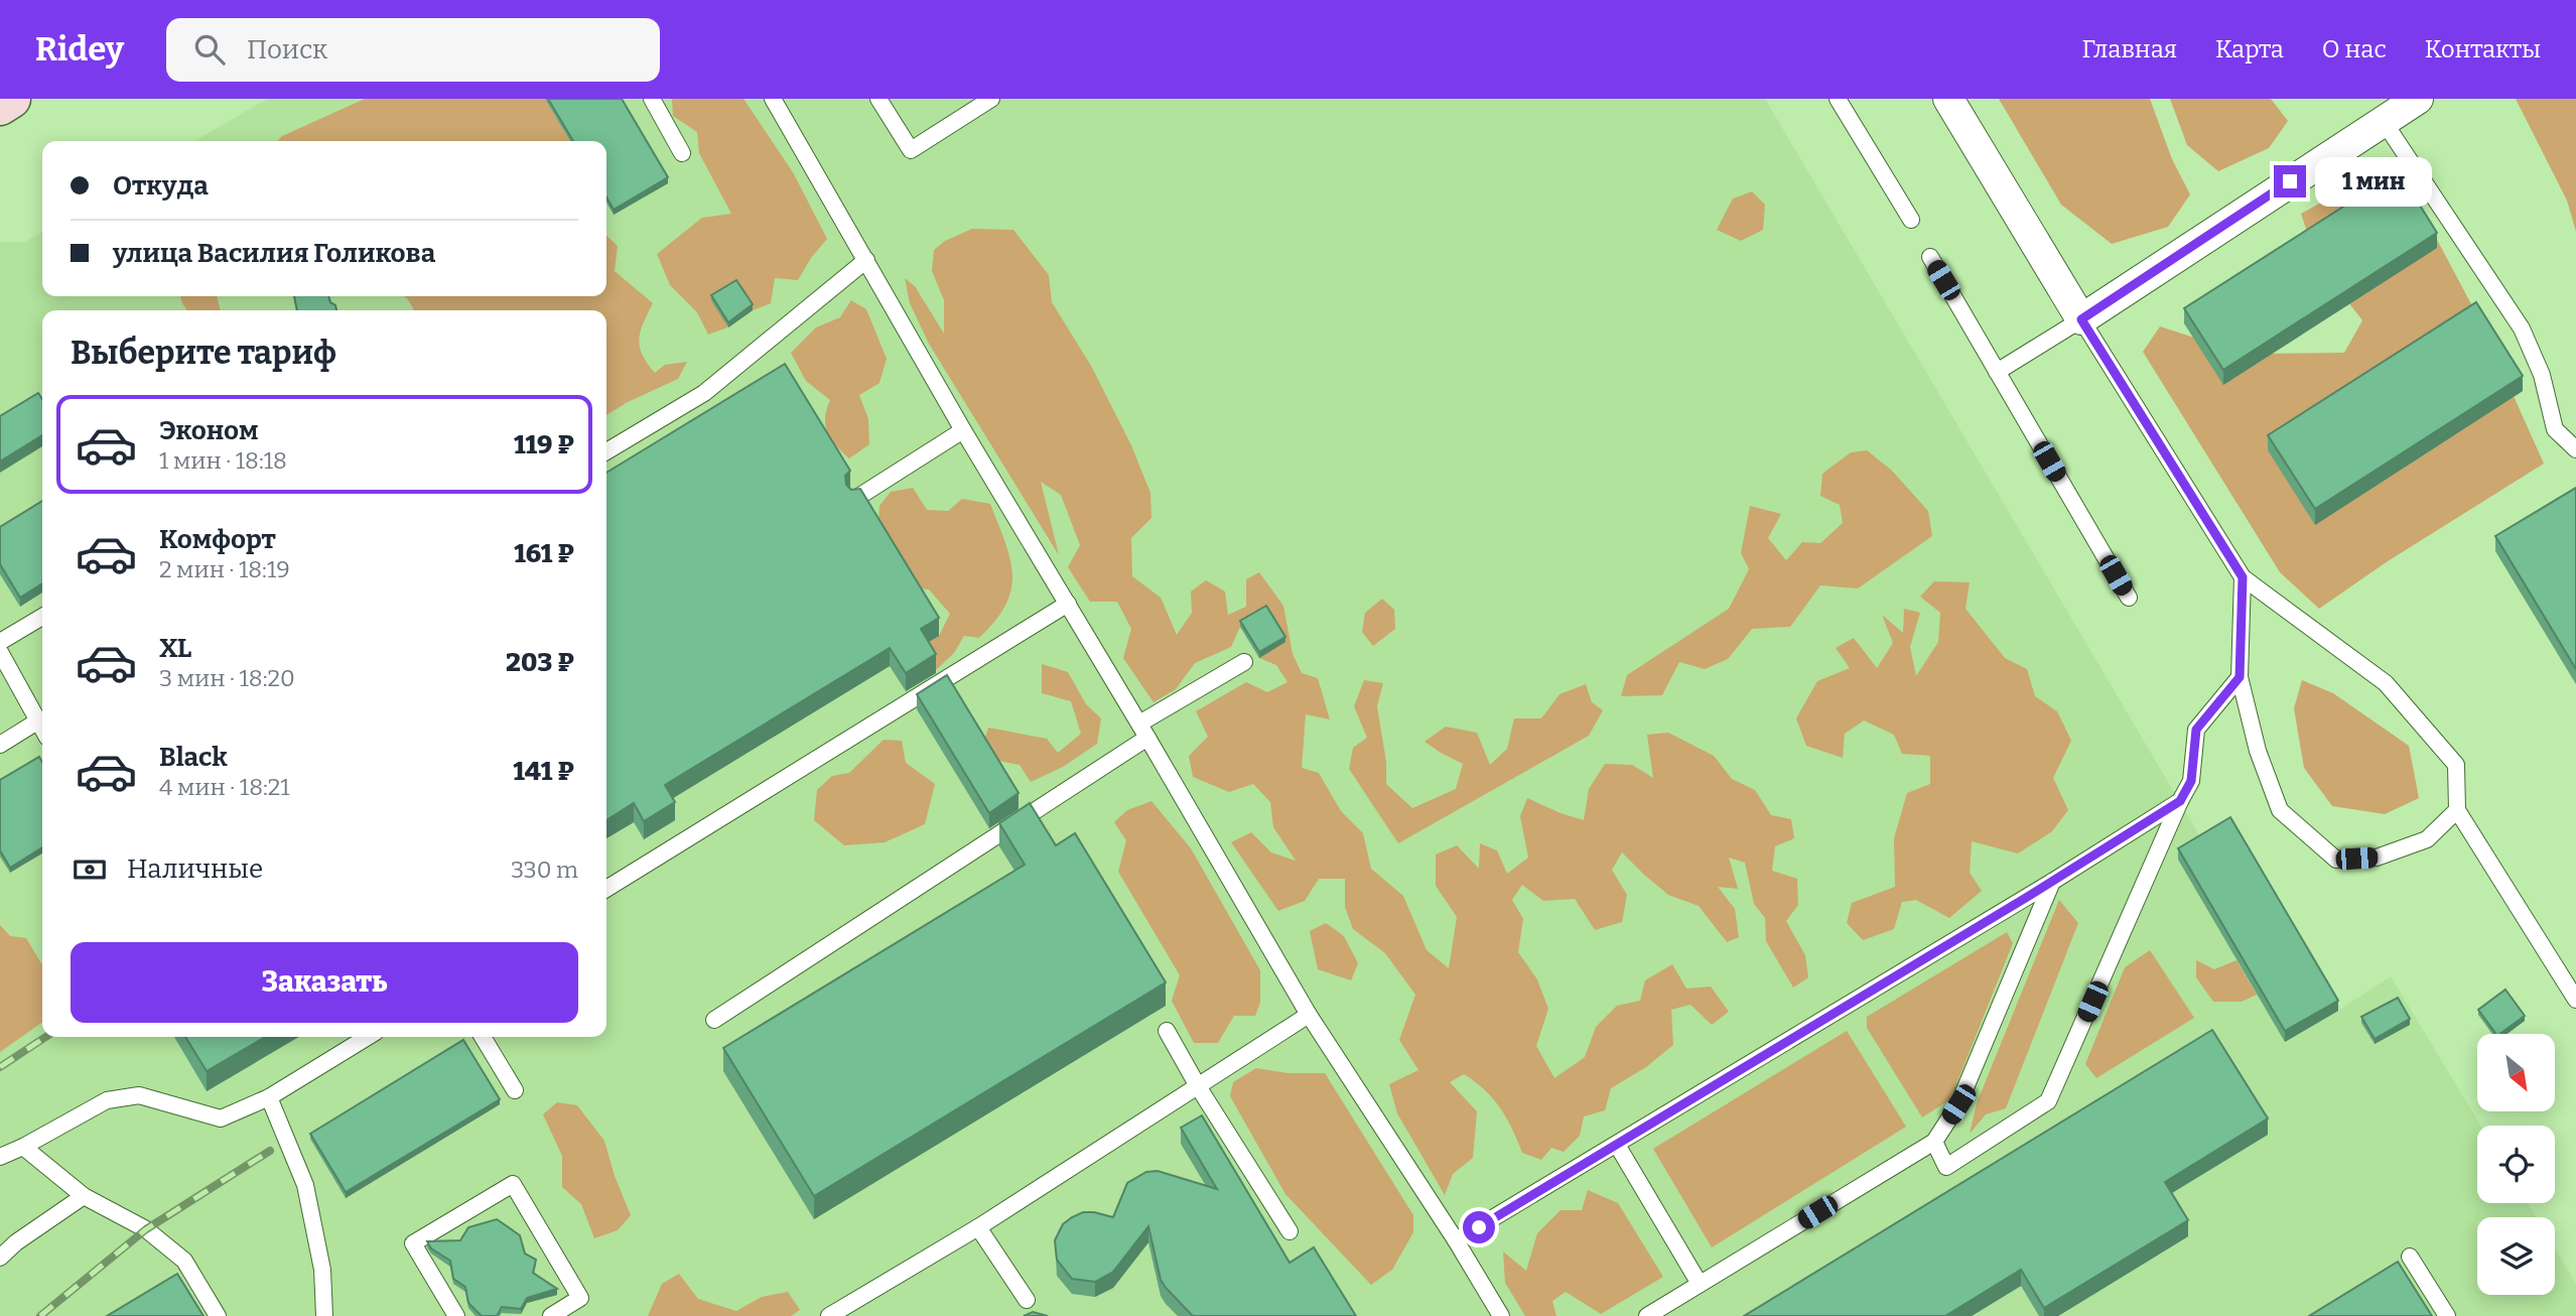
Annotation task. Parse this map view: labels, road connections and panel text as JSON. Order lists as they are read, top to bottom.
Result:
{
  "north": "bottom right",
  "page": {
    "header": "Ridey",
    "search": "Поиск",
    "nav": [
      "Главная",
      "Карта",
      "О нас",
      "Контакты"
    ],
    "banner": ["Откуда", "улица Василия Голикова"],
    "bubble": "1 мин",
    "heading": "Выберите тариф",
    "list": [
      {
        "name": "Эконом",
        "note": "1 мин · 18:18",
        "value": "119 ₽"
      },
      {
        "name": "Комфорт",
        "note": "2 мин · 18:19",
        "value": "161 ₽"
      },
      {
        "name": "XL",
        "note": "3 мин · 18:20",
        "value": "203 ₽"
      },
      {
        "name": "Black",
        "note": "4 мин · 18:21",
        "value": "141 ₽"
      }
    ],
    "pay": ["Наличные", "330 m"],
    "buttons": "Заказать"
  }
}
